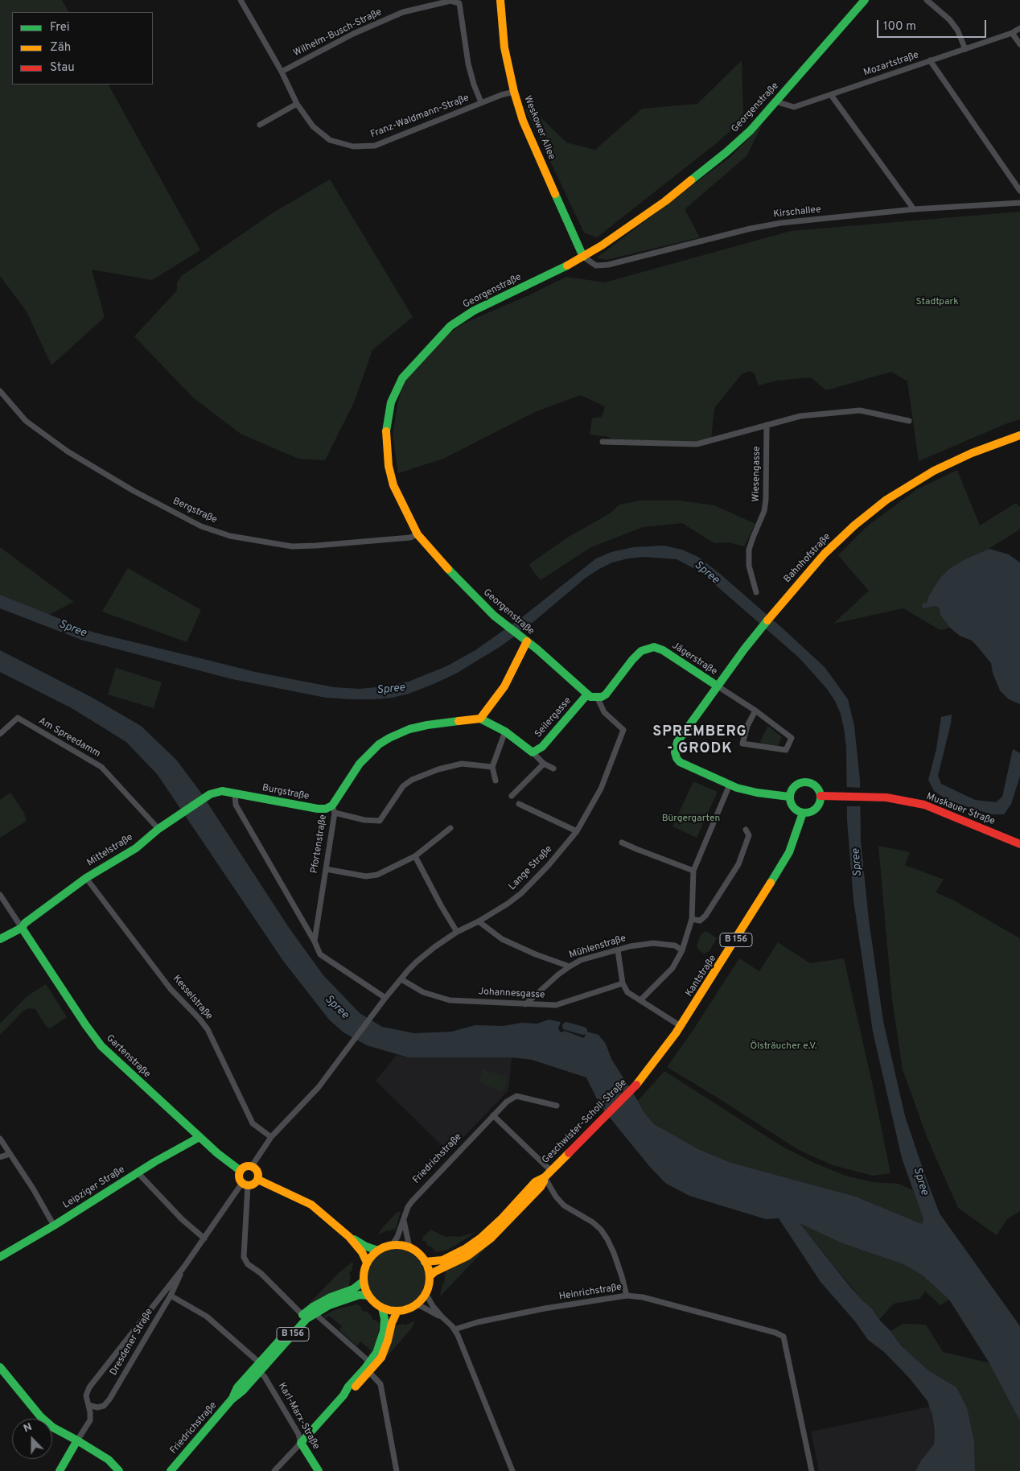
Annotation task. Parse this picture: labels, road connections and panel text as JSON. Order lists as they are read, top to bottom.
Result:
{
  "streets": {
    "main road": [
      "Georgenstraße",
      "Weskower Allee",
      "Bahnhofstraße",
      "Jägerstraße",
      "Seilergasse",
      "Burgstraße",
      "Muskauer Straße",
      "Pfortenstraße",
      "Mittelstraße",
      "B 156",
      "Kantstraße",
      "Gartenstraße",
      "Geschwister-Scholl-Straße",
      "Friedrichstraße",
      "Leipziger Straße",
      "Dresdener Straße",
      "Karl-Marx-Straße"
    ],
    "street": [
      "Wilhelm-Busch-Straße",
      "Mozartstraße",
      "Franz-Waldmann-Straße",
      "Kirschallee",
      "Wiesengasse",
      "Bergstraße",
      "Am Spreedamm",
      "Lange Straße",
      "Mühlenstraße",
      "Johannesgasse",
      "Kesselstraße",
      "Heinrichstraße"
    ]
  },
  "crossings": [
    ["Wilhelm-Busch-Straße", "Franz-Waldmann-Straße"],
    ["Mozartstraße", "Georgenstraße"],
    ["Georgenstraße", "Weskower Allee"],
    ["Georgenstraße", "Kirschallee"],
    ["Georgenstraße", "Bergstraße"],
    ["Georgenstraße", "Jägerstraße"],
    ["Georgenstraße", "Seilergasse"],
    ["Georgenstraße", "Lange Straße"],
    ["Franz-Waldmann-Straße", "Weskower Allee"],
    ["Weskower Allee", "Kirschallee"],
    ["Bahnhofstraße", "Jägerstraße"],
    ["Jägerstraße", "Seilergasse"],
    ["Jägerstraße", "Lange Straße"],
    ["Seilergasse", "Lange Straße"],
    ["Am Spreedamm", "Mittelstraße"],
    ["Burgstraße", "Pfortenstraße"],
    ["Burgstraße", "Mittelstraße"],
    ["Muskauer Straße", "Kantstraße"],
    ["Mittelstraße", "Kesselstraße"],
    ["Mittelstraße", "Gartenstraße"],
    ["Lange Straße", "Mühlenstraße"],
    ["Lange Straße", "Johannesgasse"],
    ["Lange Straße", "Kesselstraße"],
    ["Kantstraße", "Geschwister-Scholl-Straße"],
    ["Gartenstraße", "Leipziger Straße"],
    ["Gartenstraße", "Dresdener Straße"],
    ["Geschwister-Scholl-Straße", "Friedrichstraße"],
    ["Friedrichstraße", "Karl-Marx-Straße"]
  ],
  "districts": ["SPREMBERG - GRODK"],
  "water": ["Spree"],
  "parks": ["Stadtpark", "Bürgergarten", "Ölsträucher e.V."],
  "legend": ["Frei", "Zäh", "Stau"],
  "scale_bar": "100 m",
  "north": "top"
}
